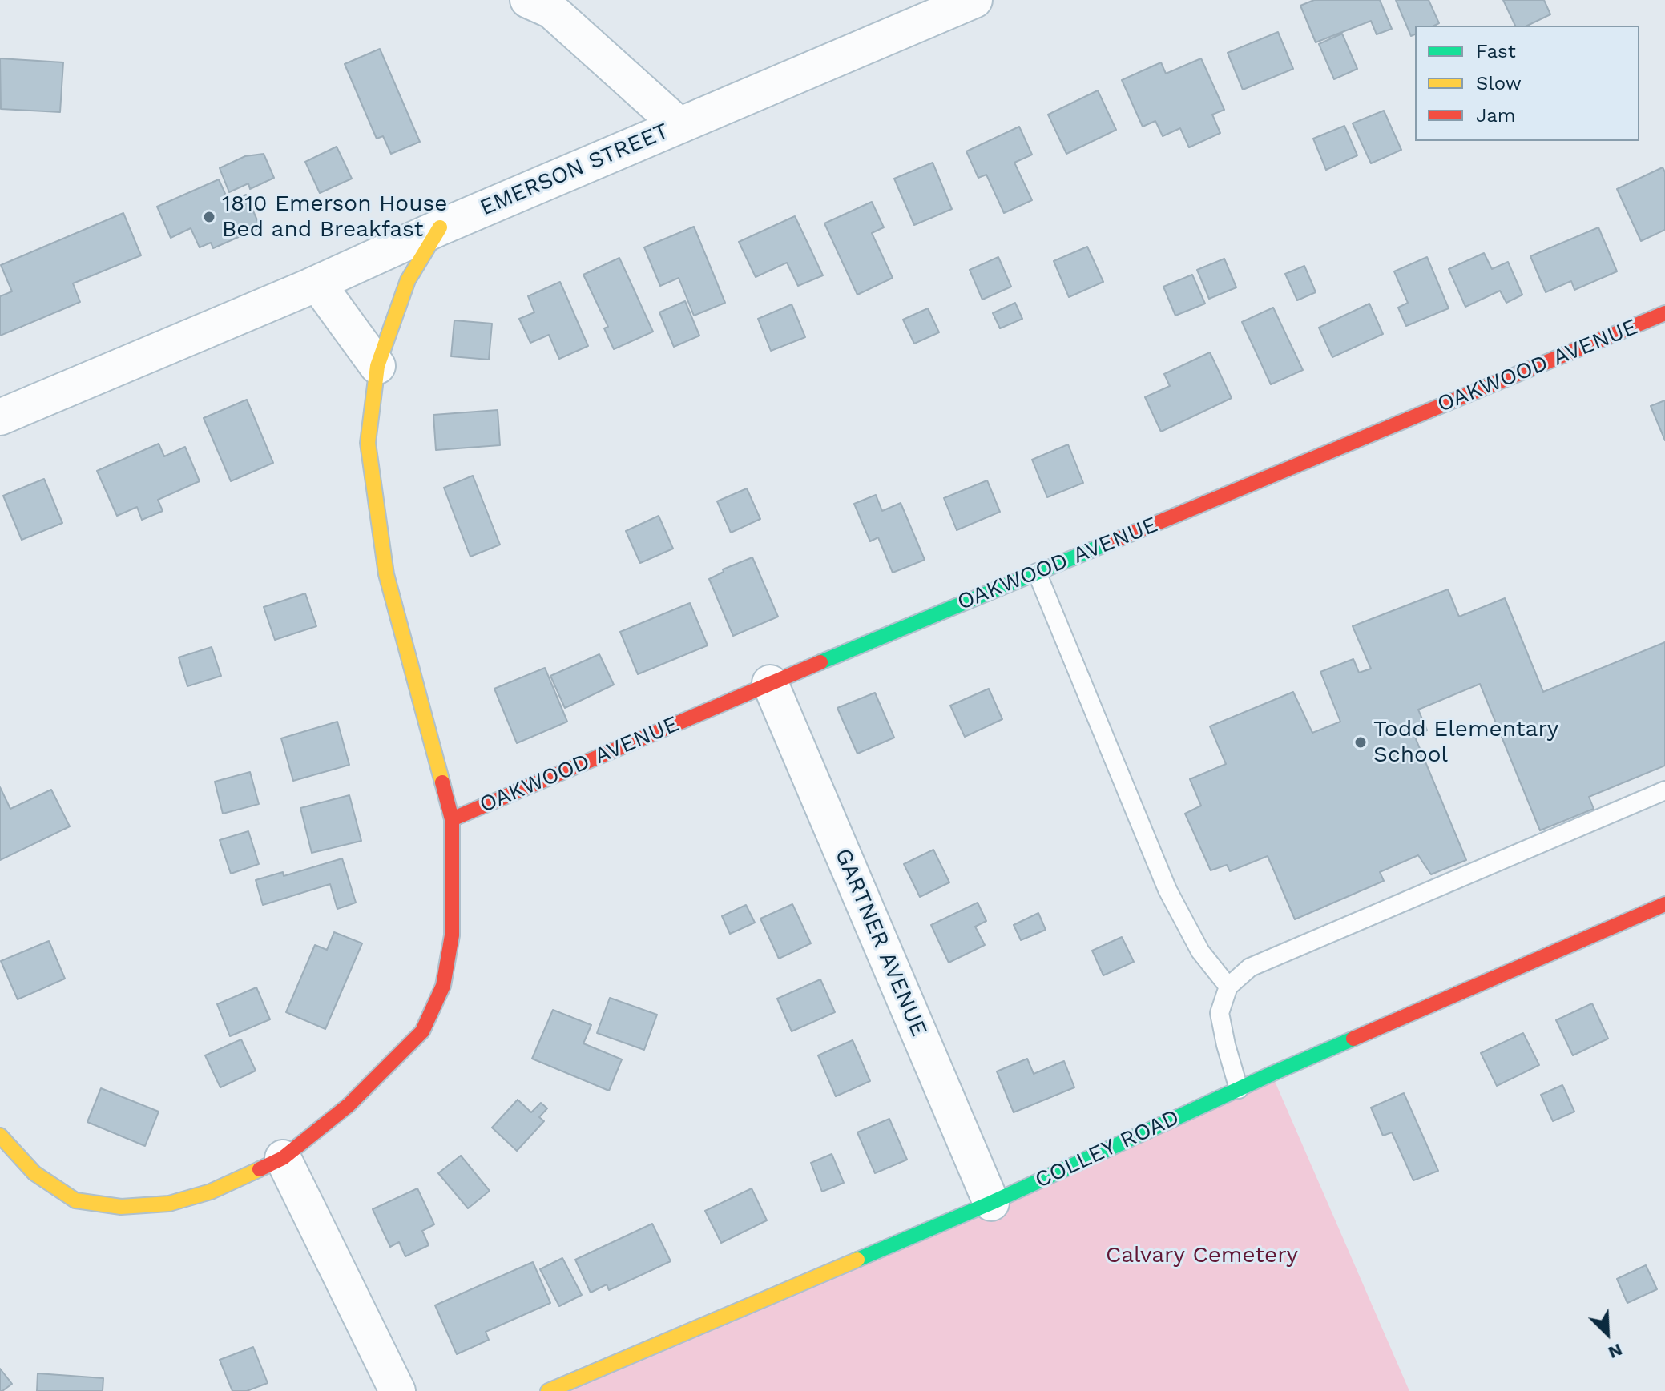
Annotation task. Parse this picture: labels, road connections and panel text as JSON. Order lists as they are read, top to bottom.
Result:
{
  "streets": {
    "street": [
      "EMERSON STREET",
      "OAKWOOD AVENUE",
      "GARTNER AVENUE",
      "COLLEY ROAD"
    ]
  },
  "crossings": [
    ["OAKWOOD AVENUE", "GARTNER AVENUE"],
    ["GARTNER AVENUE", "COLLEY ROAD"]
  ],
  "parks": ["Calvary Cemetery"],
  "places": ["1810 Emerson House Bed and Breakfast", "Todd Elementary School"],
  "legend": ["Fast", "Slow", "Jam"],
  "north": "bottom right"
}
